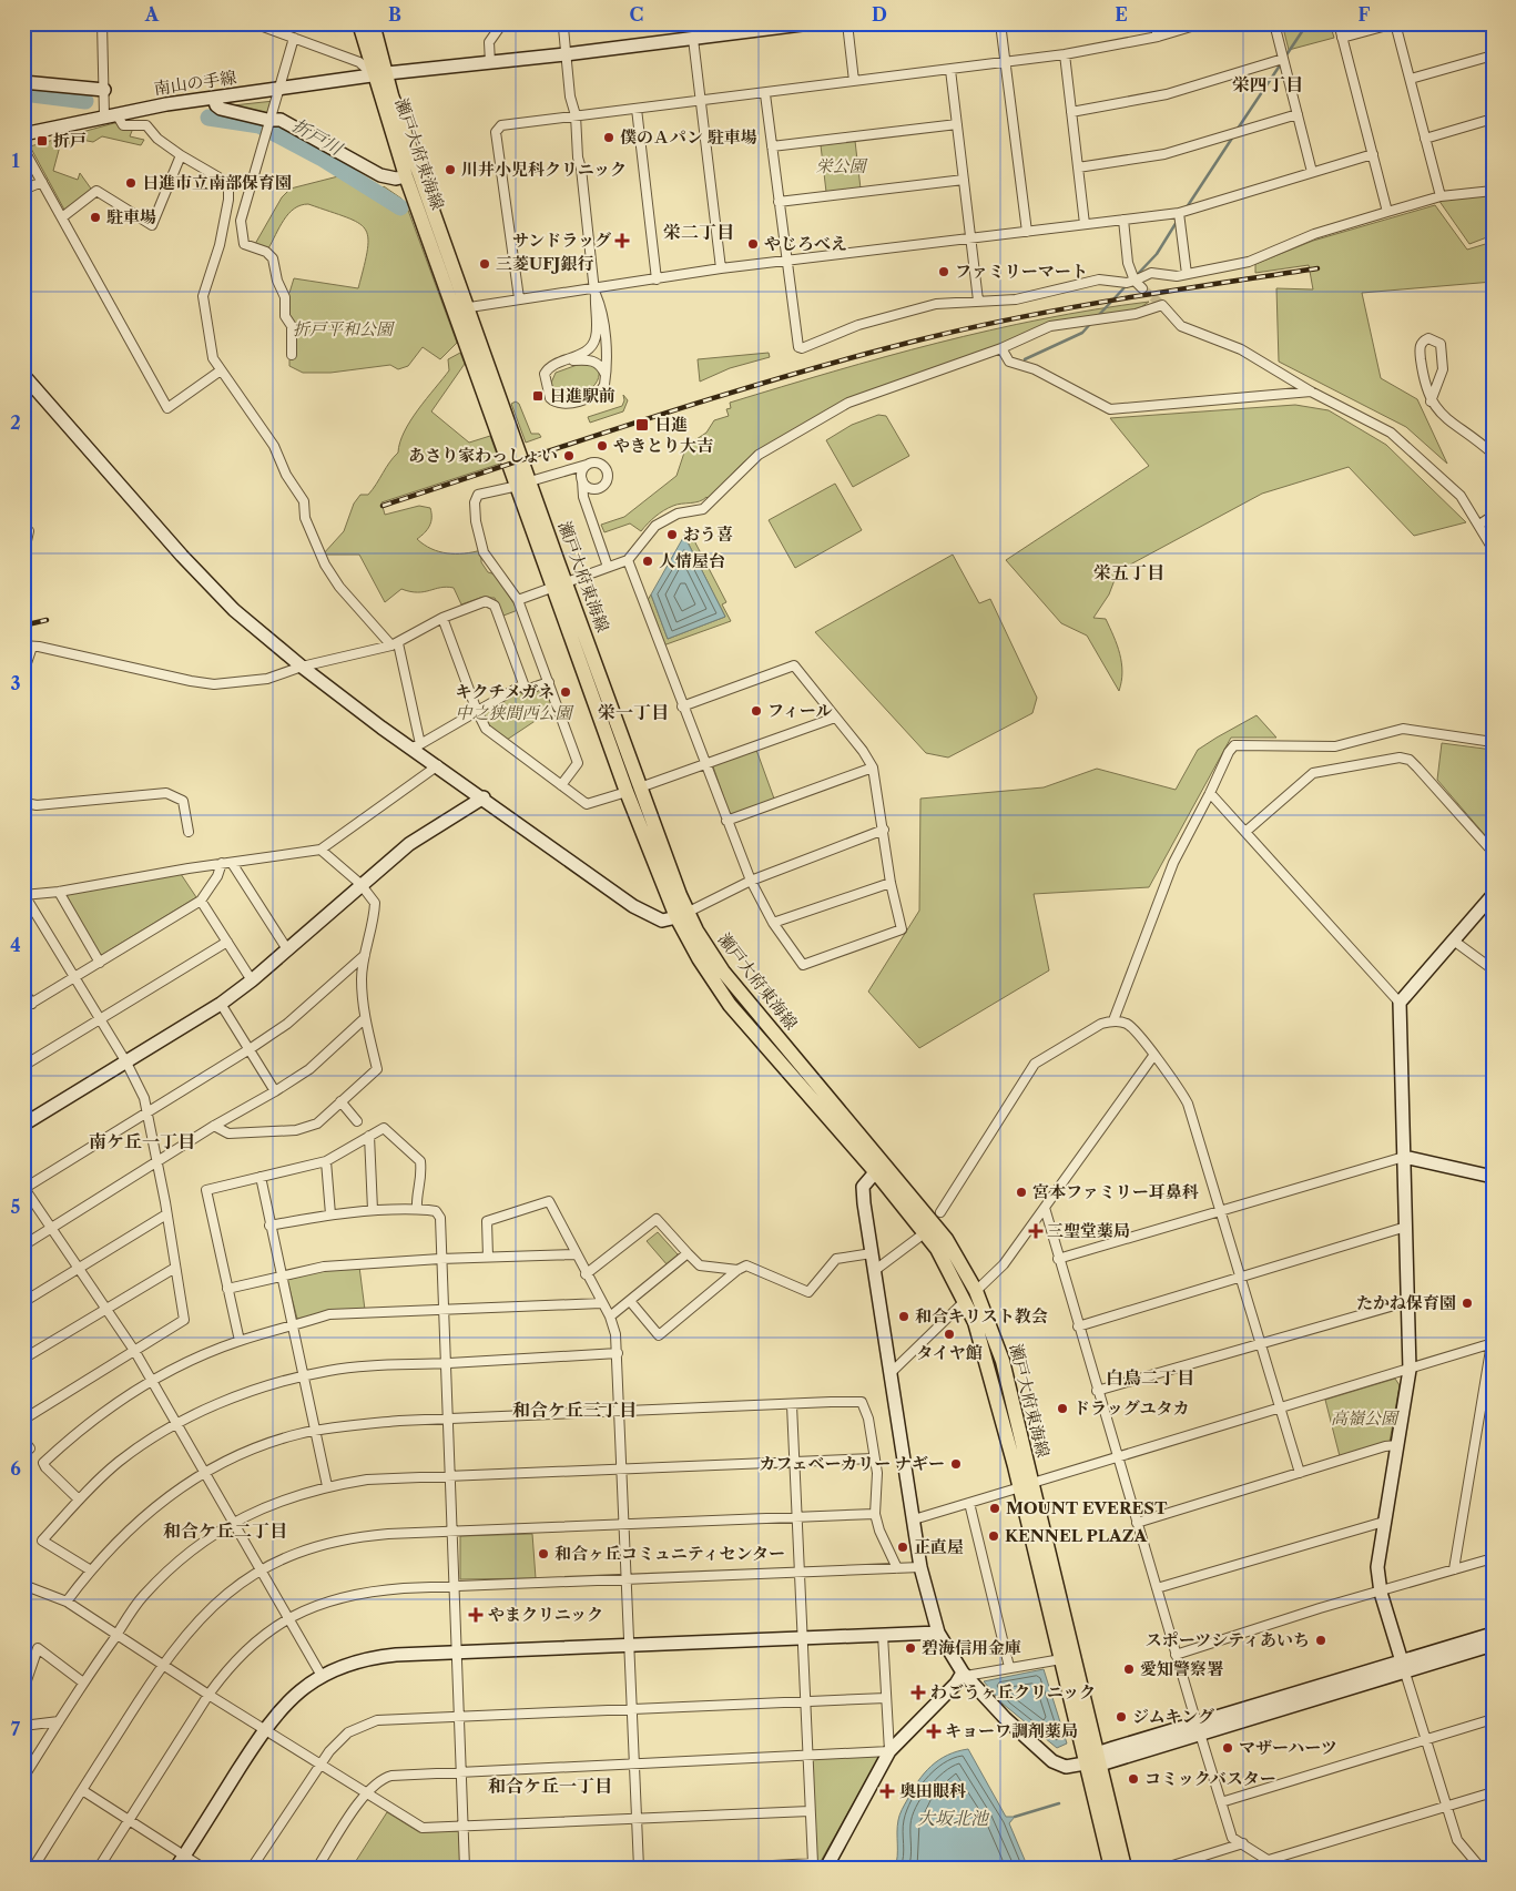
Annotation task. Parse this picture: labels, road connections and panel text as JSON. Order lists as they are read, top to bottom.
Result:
{
  "streets": {
    "main road": ["瀬戸大府東海線"],
    "street": ["南山の手線"]
  },
  "crossings": [
    ["南山の手線", "瀬戸大府東海線"]
  ],
  "districts": [
    "栄四丁目",
    "栄二丁目",
    "栄五丁目",
    "栄一丁目",
    "南ケ丘一丁目",
    "白鳥二丁目",
    "和合ケ丘三丁目",
    "和合ケ丘二丁目",
    "和合ケ丘一丁目"
  ],
  "water": ["折戸川", "大坂北池"],
  "parks": [
    "栄公園",
    "折戸平和公園",
    "中之狭間西公園",
    "高嶺公園"
  ],
  "places": {
    "other": [
      "僕のＡパン 駐車場",
      "川井小児科クリニック",
      "日進市立南部保育園",
      "駐車場",
      "やじろべえ",
      "三菱UFJ銀行",
      "ファミリーマート",
      "やきとり大吉",
      "あさり家わっしょい",
      "おう喜",
      "人情屋台",
      "キクチメガネ",
      "フィール",
      "宮本ファミリー耳鼻科",
      "たかね保育園",
      "和合キリスト教会",
      "タイヤ館",
      "ドラッグユタカ",
      "カフェベーカリー ナギー",
      "MOUNT EVEREST",
      "KENNEL PLAZA",
      "正直屋",
      "和合ヶ丘コミュニティセンター",
      "スポーツシティあいち",
      "碧海信用金庫",
      "愛知警察署",
      "ジムキング",
      "マザーハーツ",
      "コミックバスター"
    ],
    "transit": ["折戸", "日進駅前", "日進"],
    "health": [
      "サンドラッグ",
      "三聖堂薬局",
      "やまクリニック",
      "わごうヶ丘クリニック",
      "キョーワ調剤薬局",
      "奥田眼科"
    ]
  },
  "grid": {
    "columns": [
      "A",
      "B",
      "C",
      "D",
      "E",
      "F"
    ],
    "rows": [
      "1",
      "2",
      "3",
      "4",
      "5",
      "6",
      "7"
    ]
  }
}
